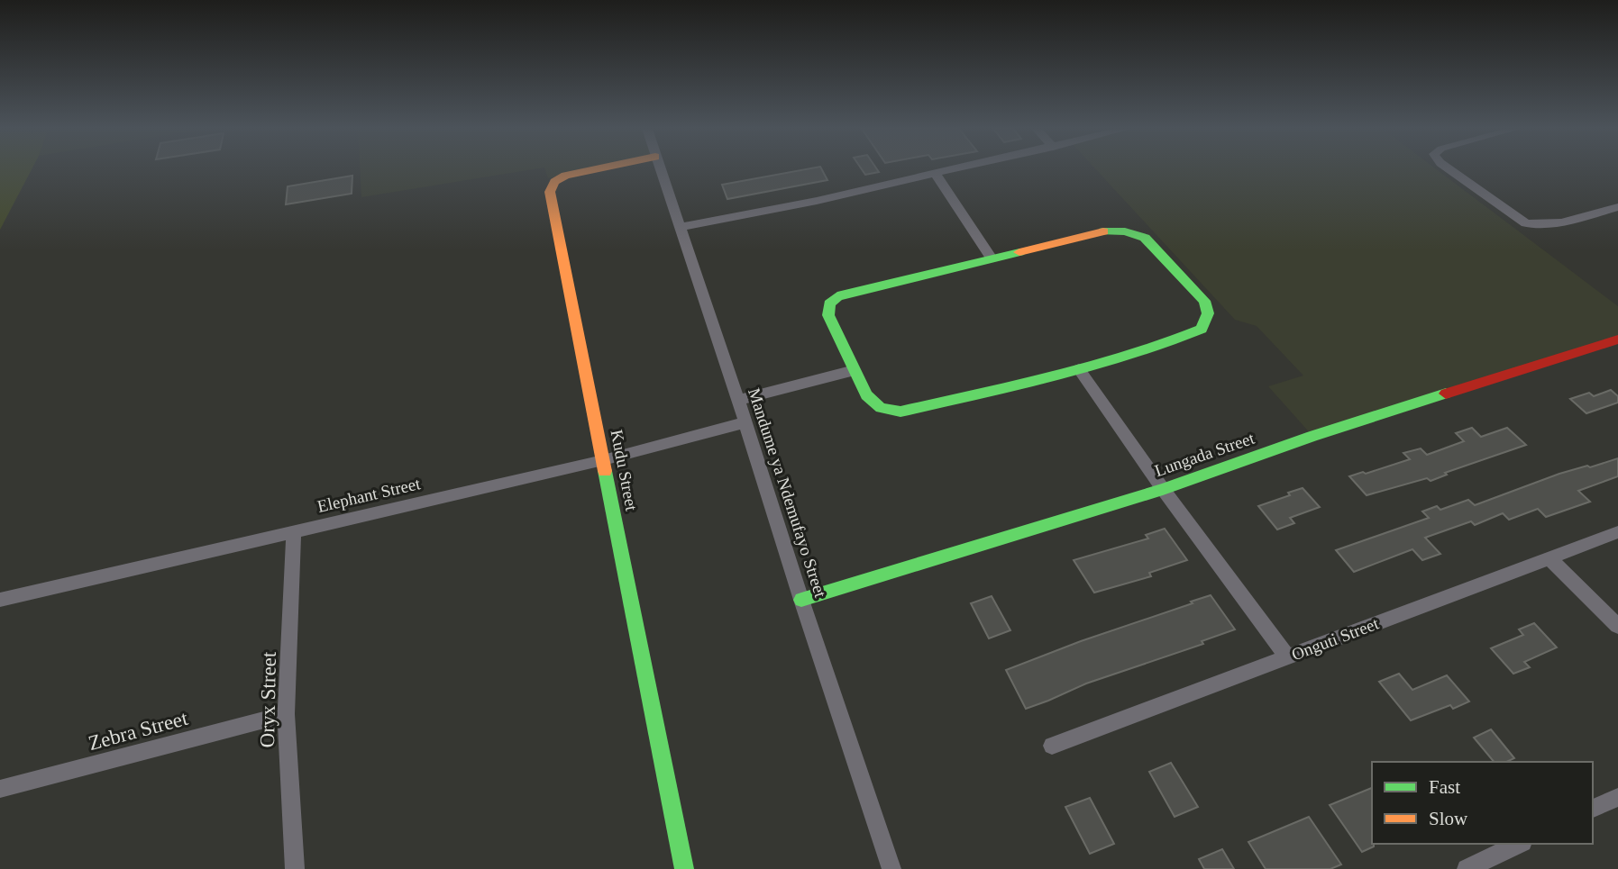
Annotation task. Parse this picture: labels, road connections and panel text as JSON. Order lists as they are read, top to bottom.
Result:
{
  "streets": {
    "street": [
      "Lungada Street",
      "Kudu Street",
      "Mandume ya Ndemufayo Street",
      "Elephant Street",
      "Onguti Street",
      "Oryx Street",
      "Zebra Street"
    ]
  },
  "crossings": [
    ["Lungada Street", "Mandume ya Ndemufayo Street"],
    ["Kudu Street", "Elephant Street"],
    ["Mandume ya Ndemufayo Street", "Elephant Street"],
    ["Elephant Street", "Oryx Street"],
    ["Oryx Street", "Zebra Street"]
  ],
  "legend": ["Fast", "Slow"]
}
